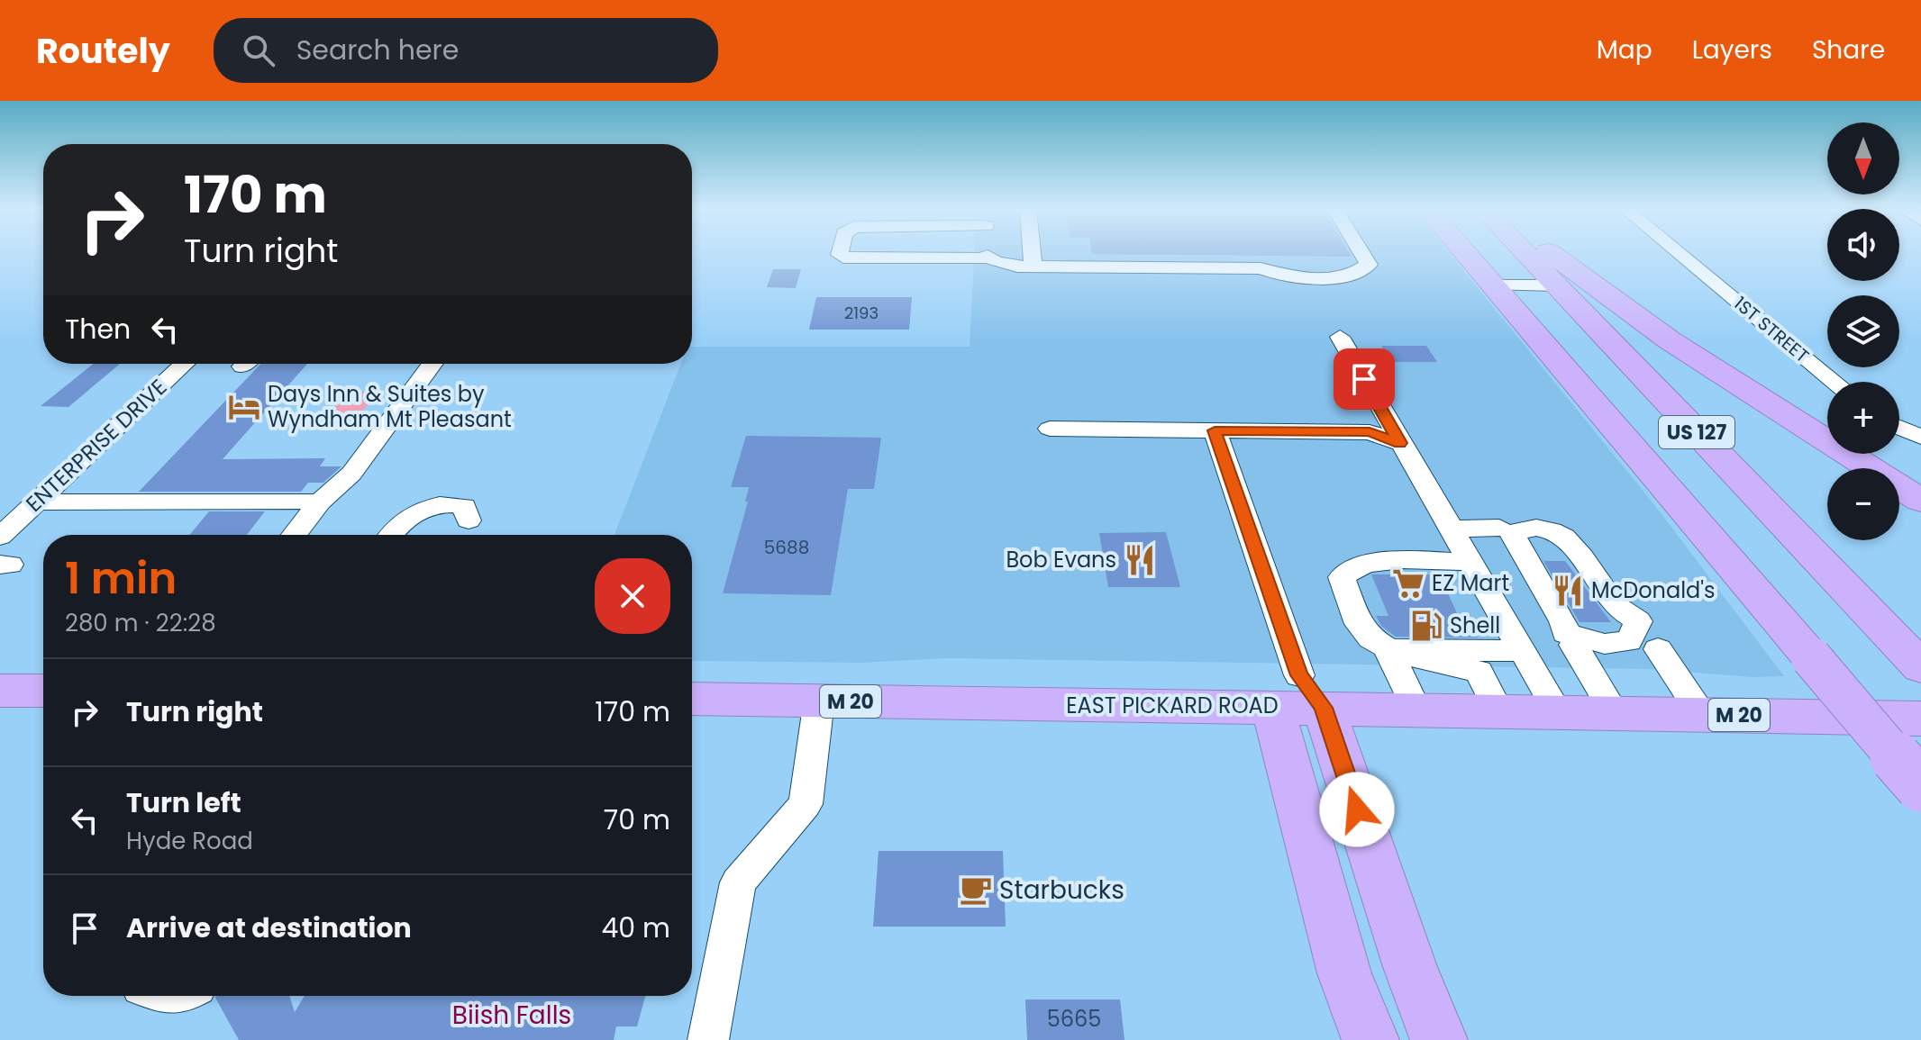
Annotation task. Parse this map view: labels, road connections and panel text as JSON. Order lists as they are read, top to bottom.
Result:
{
  "streets": {
    "highway": ["US 127", "M 20", "EAST PICKARD ROAD"],
    "street": ["1ST STREET", "ENTERPRISE DRIVE"]
  },
  "parks": ["Biish Falls"],
  "places": {
    "hotel": ["Days Inn & Suites by Wyndham Mt Pleasant"],
    "restaurant": ["Bob Evans", "McDonald's"],
    "supermarket": ["EZ Mart"],
    "fuel station": ["Shell"],
    "cafe": ["Starbucks"]
  },
  "house_numbers": ["2193", "5688", "5665"],
  "north": "bottom",
  "page": {
    "header": "Routely",
    "search": "Search here",
    "nav": ["Map", "Layers", "Share"],
    "map_buttons": ["+", "−"],
    "turn": ["170 m", "Turn right"],
    "then": "Then",
    "heading": ["1 min", "280 m · 22:28"],
    "list": [
      {
        "name": "Turn right",
        "value": "170 m"
      },
      {
        "name": "Turn left",
        "note": "Hyde Road",
        "value": "70 m"
      },
      {
        "name": "Arrive at destination",
        "value": "40 m"
      }
    ]
  }
}
